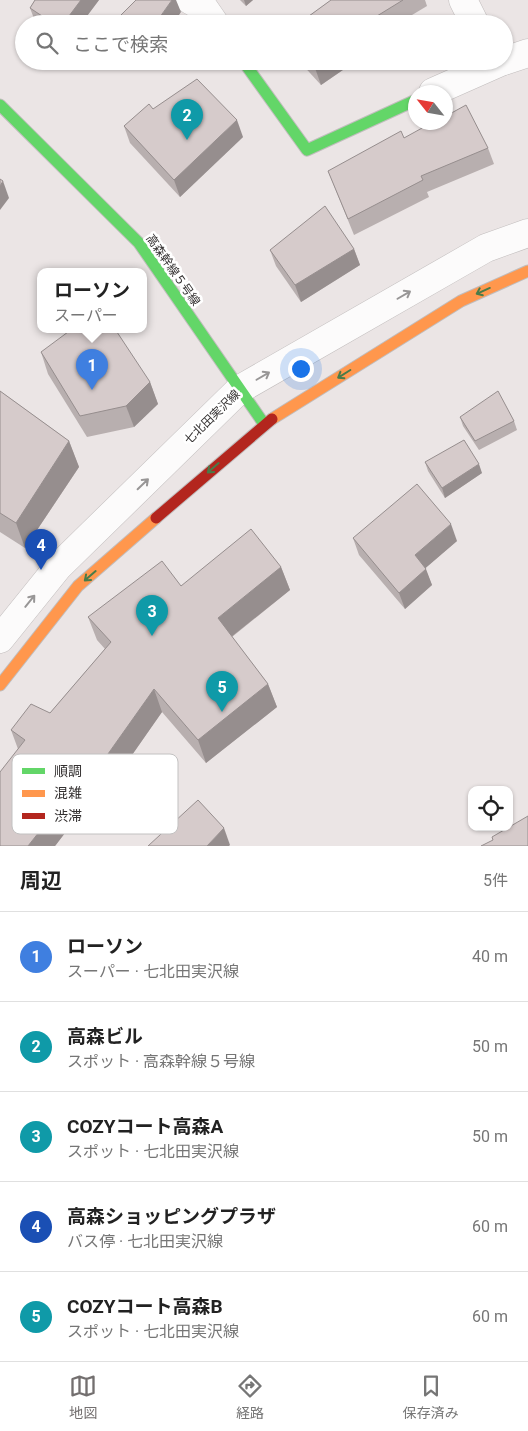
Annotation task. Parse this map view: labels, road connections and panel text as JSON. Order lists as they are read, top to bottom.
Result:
{
  "streets": {
    "street": ["高森幹線５号線", "七北田実沢線"]
  },
  "crossings": [
    ["高森幹線５号線", "七北田実沢線"]
  ],
  "legend": ["順調", "混雑", "渋滞"],
  "north": "top left",
  "page": {
    "search": "ここで検索",
    "pins": [
      "2",
      "1",
      "4",
      "3",
      "5"
    ],
    "popup": ["ローソン", "スーパー"],
    "heading": ["周辺", "5件"],
    "list": [
      {
        "mark": "1",
        "name": "ローソン",
        "note": "スーパー · 七北田実沢線",
        "value": "40 m"
      },
      {
        "mark": "2",
        "name": "高森ビル",
        "note": "スポット · 高森幹線５号線",
        "value": "50 m"
      },
      {
        "mark": "3",
        "name": "COZYコート高森A",
        "note": "スポット · 七北田実沢線",
        "value": "50 m"
      },
      {
        "mark": "4",
        "name": "高森ショッピングプラザ",
        "note": "バス停 · 七北田実沢線",
        "value": "60 m"
      },
      {
        "mark": "5",
        "name": "COZYコート高森B",
        "note": "スポット · 七北田実沢線",
        "value": "60 m"
      }
    ],
    "nav": ["地図", "経路", "保存済み"]
  }
}
